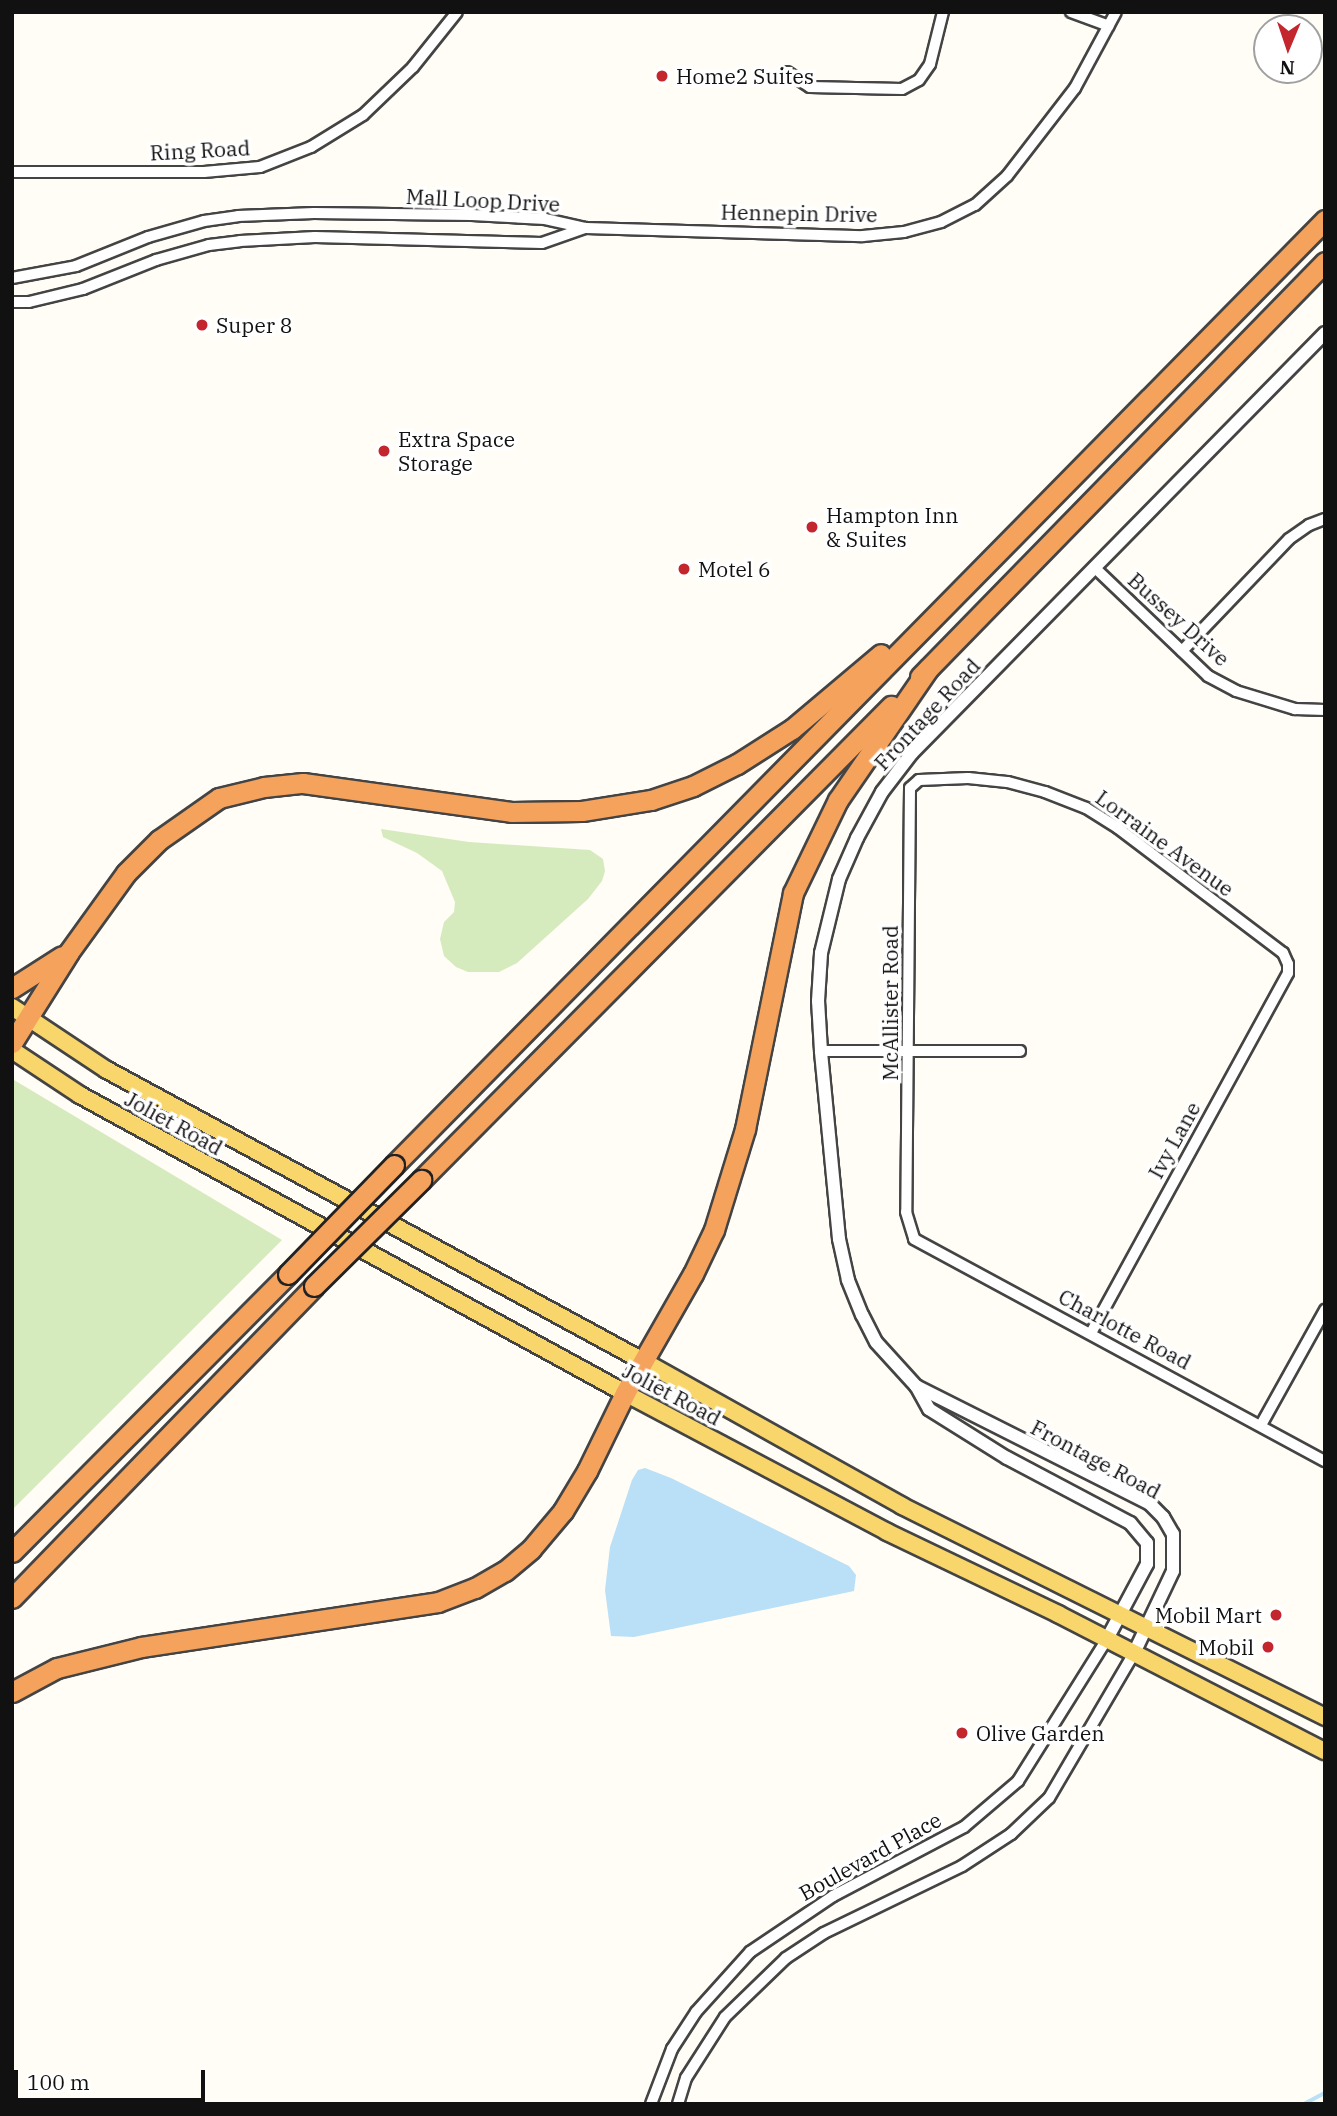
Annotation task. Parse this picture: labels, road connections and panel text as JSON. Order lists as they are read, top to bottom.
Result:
{
  "streets": {
    "main road": ["Joliet Road"],
    "street": [
      "Ring Road",
      "Mall Loop Drive",
      "Hennepin Drive",
      "Bussey Drive",
      "Frontage Road",
      "Lorraine Avenue",
      "McAllister Road",
      "Ivy Lane",
      "Charlotte Road",
      "Boulevard Place"
    ]
  },
  "crossings": [
    ["Mall Loop Drive", "Hennepin Drive"],
    ["Bussey Drive", "Frontage Road"],
    ["Frontage Road", "Joliet Road"],
    ["Frontage Road", "Boulevard Place"],
    ["Lorraine Avenue", "McAllister Road"],
    ["Lorraine Avenue", "Ivy Lane"],
    ["McAllister Road", "Charlotte Road"],
    ["Joliet Road", "Boulevard Place"],
    ["Ivy Lane", "Charlotte Road"]
  ],
  "places": [
    "Home2 Suites",
    "Super 8",
    "Extra Space Storage",
    "Hampton Inn & Suites",
    "Motel 6",
    "Mobil Mart",
    "Mobil",
    "Olive Garden"
  ],
  "scale_bar": "100 m",
  "north": "bottom"
}
